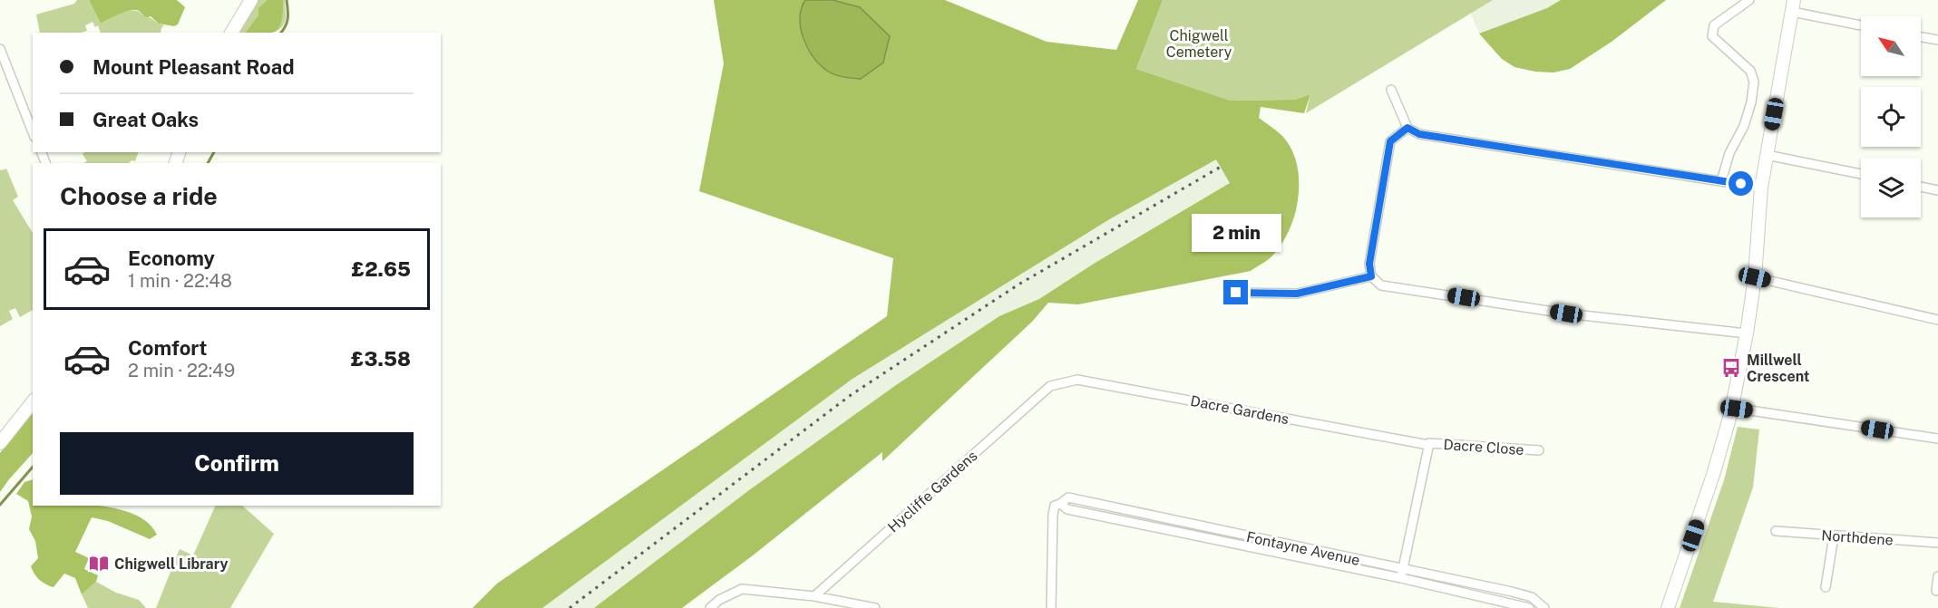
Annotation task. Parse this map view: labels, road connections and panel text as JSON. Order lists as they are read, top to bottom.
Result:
{
  "streets": {
    "street": [
      "Dacre Gardens",
      "Dacre Close",
      "Hycliffe Gardens",
      "Northdene",
      "Fontayne Avenue"
    ]
  },
  "crossings": [
    ["Dacre Gardens", "Dacre Close"],
    ["Dacre Gardens", "Hycliffe Gardens"]
  ],
  "parks": ["Chigwell Cemetery"],
  "places": {
    "bus stop": ["Millwell Crescent"],
    "library": ["Chigwell Library"]
  },
  "north": "top left",
  "page": {
    "banner": ["Mount Pleasant Road", "Great Oaks"],
    "heading": "Choose a ride",
    "bubble": "2 min",
    "list": [
      {
        "name": "Economy",
        "note": "1 min · 22:48",
        "value": "£2.65"
      },
      {
        "name": "Comfort",
        "note": "2 min · 22:49",
        "value": "£3.58"
      }
    ],
    "buttons": "Confirm"
  }
}
